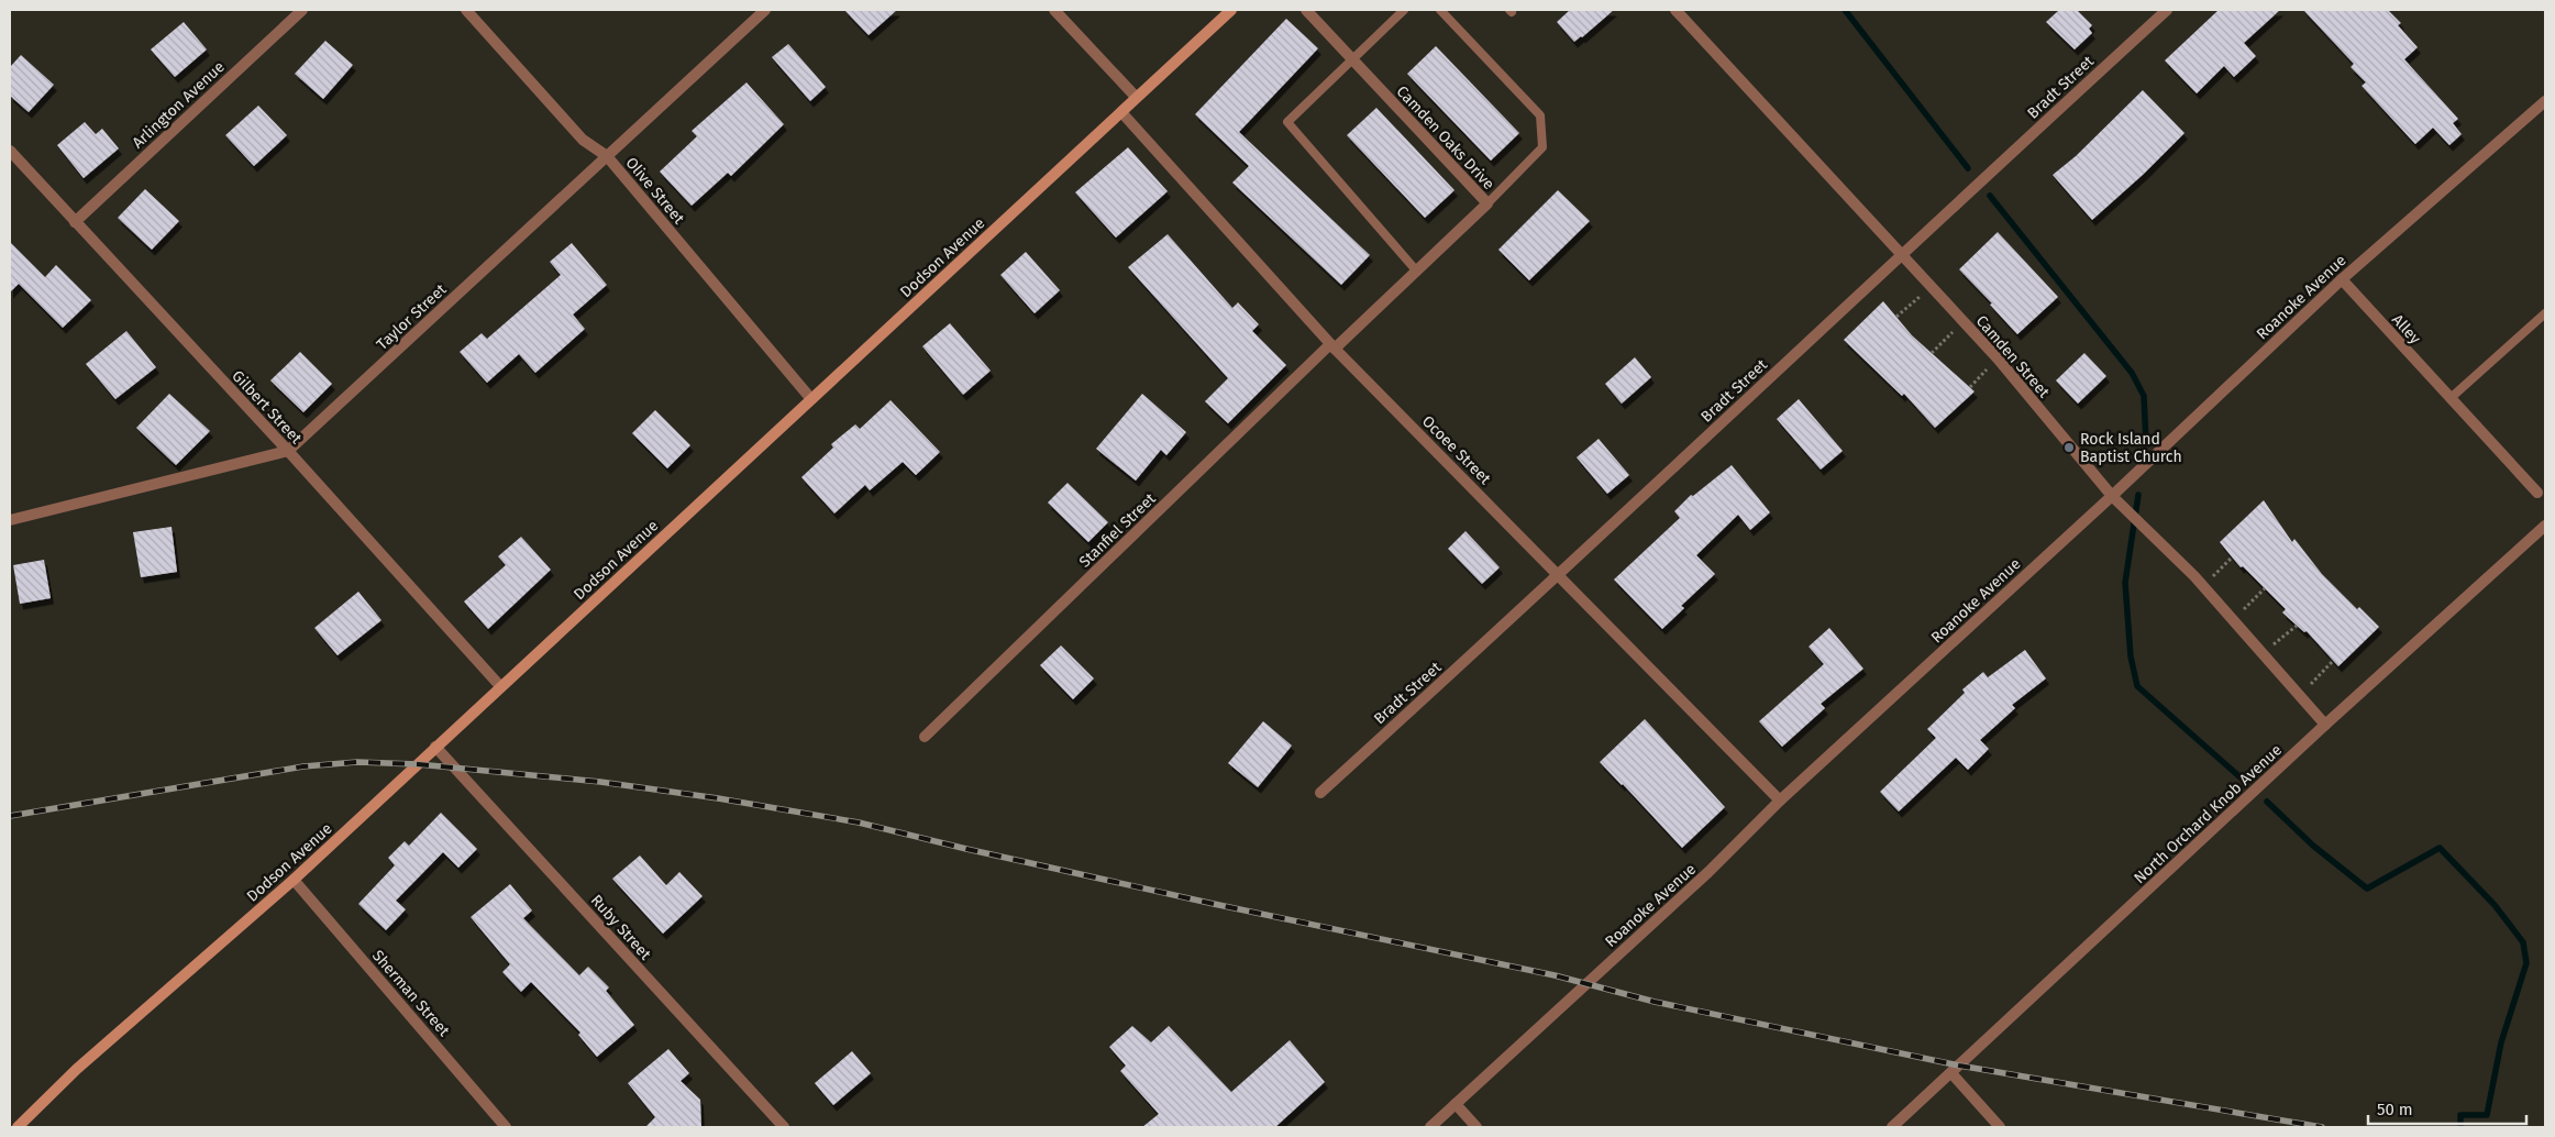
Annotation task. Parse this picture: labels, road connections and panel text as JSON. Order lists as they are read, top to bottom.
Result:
{
  "streets": {
    "main road": ["Dodson Avenue"],
    "street": [
      "Bradt Street",
      "Arlington Avenue",
      "Camden Oaks Drive",
      "Olive Street",
      "Roanoke Avenue",
      "Taylor Street",
      "Alley",
      "Camden Street",
      "Gilbert Street",
      "Ocoee Street",
      "Stanfiel Street",
      "North Orchard Knob Avenue",
      "Ruby Street",
      "Sherman Street"
    ]
  },
  "crossings": [
    ["Bradt Street", "Camden Street"],
    ["Bradt Street", "Ocoee Street"],
    ["Arlington Avenue", "Gilbert Street"],
    ["Camden Oaks Drive", "Ocoee Street"],
    ["Camden Oaks Drive", "Stanfiel Street"],
    ["Olive Street", "Dodson Avenue"],
    ["Olive Street", "Taylor Street"],
    ["Dodson Avenue", "Gilbert Street"],
    ["Dodson Avenue", "Ocoee Street"],
    ["Dodson Avenue", "Ruby Street"],
    ["Dodson Avenue", "Sherman Street"],
    ["Roanoke Avenue", "Alley"],
    ["Roanoke Avenue", "Camden Street"],
    ["Roanoke Avenue", "Ocoee Street"],
    ["Taylor Street", "Gilbert Street"],
    ["Camden Street", "North Orchard Knob Avenue"],
    ["Ocoee Street", "Stanfiel Street"]
  ],
  "places": ["Rock Island Baptist Church"],
  "scale_bar": "50 m"
}
